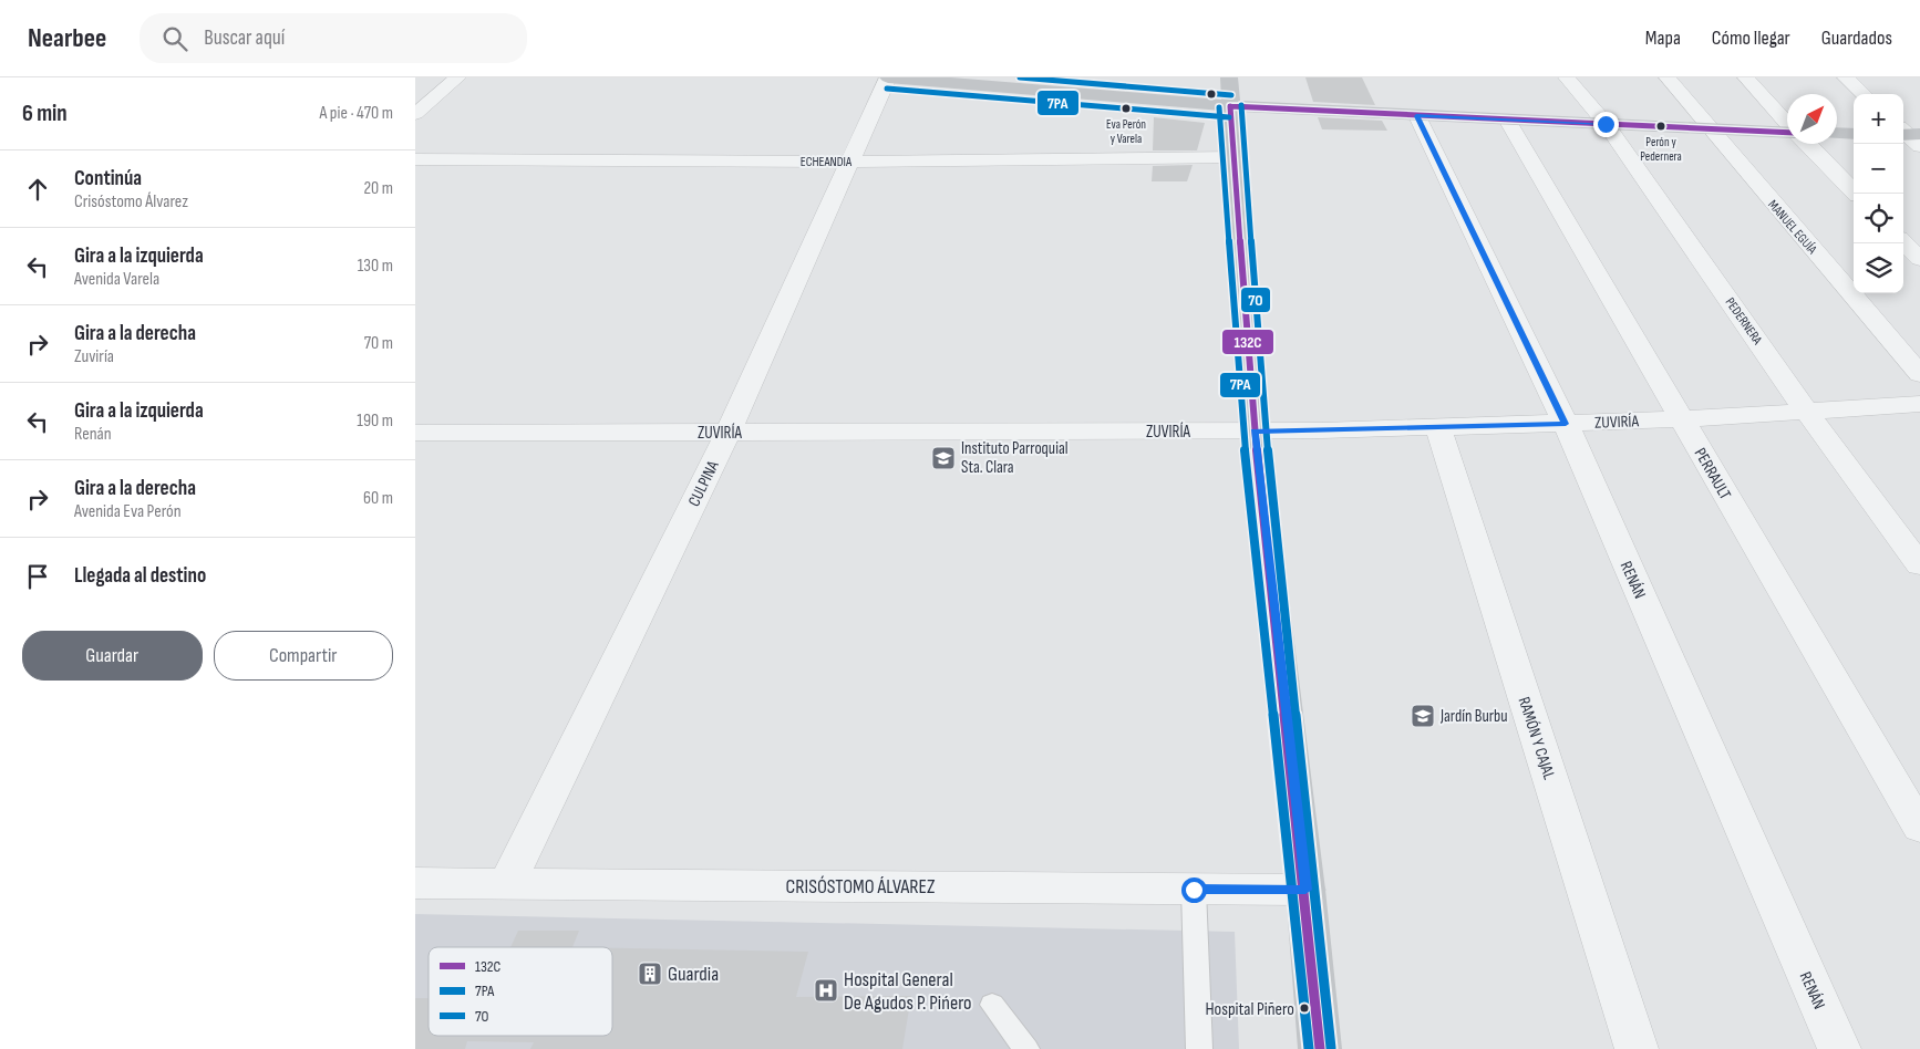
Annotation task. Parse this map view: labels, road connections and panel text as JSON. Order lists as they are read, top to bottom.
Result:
{
  "streets": {
    "street": [
      "ECHEANDIA",
      "MANUEL EGUÍA",
      "PEDERNERA",
      "ZUVIRÍA",
      "PERRAULT",
      "CULPINA",
      "RENÁN",
      "RAMÓN Y CAJAL",
      "CRISÓSTOMO ÁLVAREZ"
    ]
  },
  "crossings": [
    ["ECHEANDIA", "CULPINA"],
    ["PEDERNERA", "ZUVIRÍA"],
    ["ZUVIRÍA", "PERRAULT"],
    ["ZUVIRÍA", "CULPINA"],
    ["ZUVIRÍA", "RENÁN"],
    ["ZUVIRÍA", "RAMÓN Y CAJAL"],
    ["CULPINA", "CRISÓSTOMO ÁLVAREZ"]
  ],
  "places": {
    "other": ["Eva Perón y Varela", "Perón y Pedernera", "Hospital Piñero"],
    "school or university": ["Instituto Parroquial Sta. Clara", "Jardín Burbu"],
    "building": ["Guardia"],
    "hospital": ["Hospital General De Agudos P. Pińero"]
  },
  "lines": ["transit line 7O", "transit line 7PA", "transit line 132C"],
  "legend": ["132C", "7PA", "7O"],
  "north": "top right",
  "page": {
    "header": "Nearbee",
    "search": "Buscar aquí",
    "nav": ["Mapa", "Cómo llegar", "Guardados"],
    "heading": ["6 min", "A pie · 470 m"],
    "map_buttons": ["+", "−"],
    "list": [
      ["Continúa", "Crisóstomo Álvarez", "20 m"],
      ["Gira a la izquierda", "Avenida Varela", "130 m"],
      ["Gira a la derecha", "Zuviría", "70 m"],
      ["Gira a la izquierda", "Renán", "190 m"],
      ["Gira a la derecha", "Avenida Eva Perón", "60 m"],
      "Llegada al destino"
    ],
    "buttons": ["Guardar", "Compartir"]
  }
}
